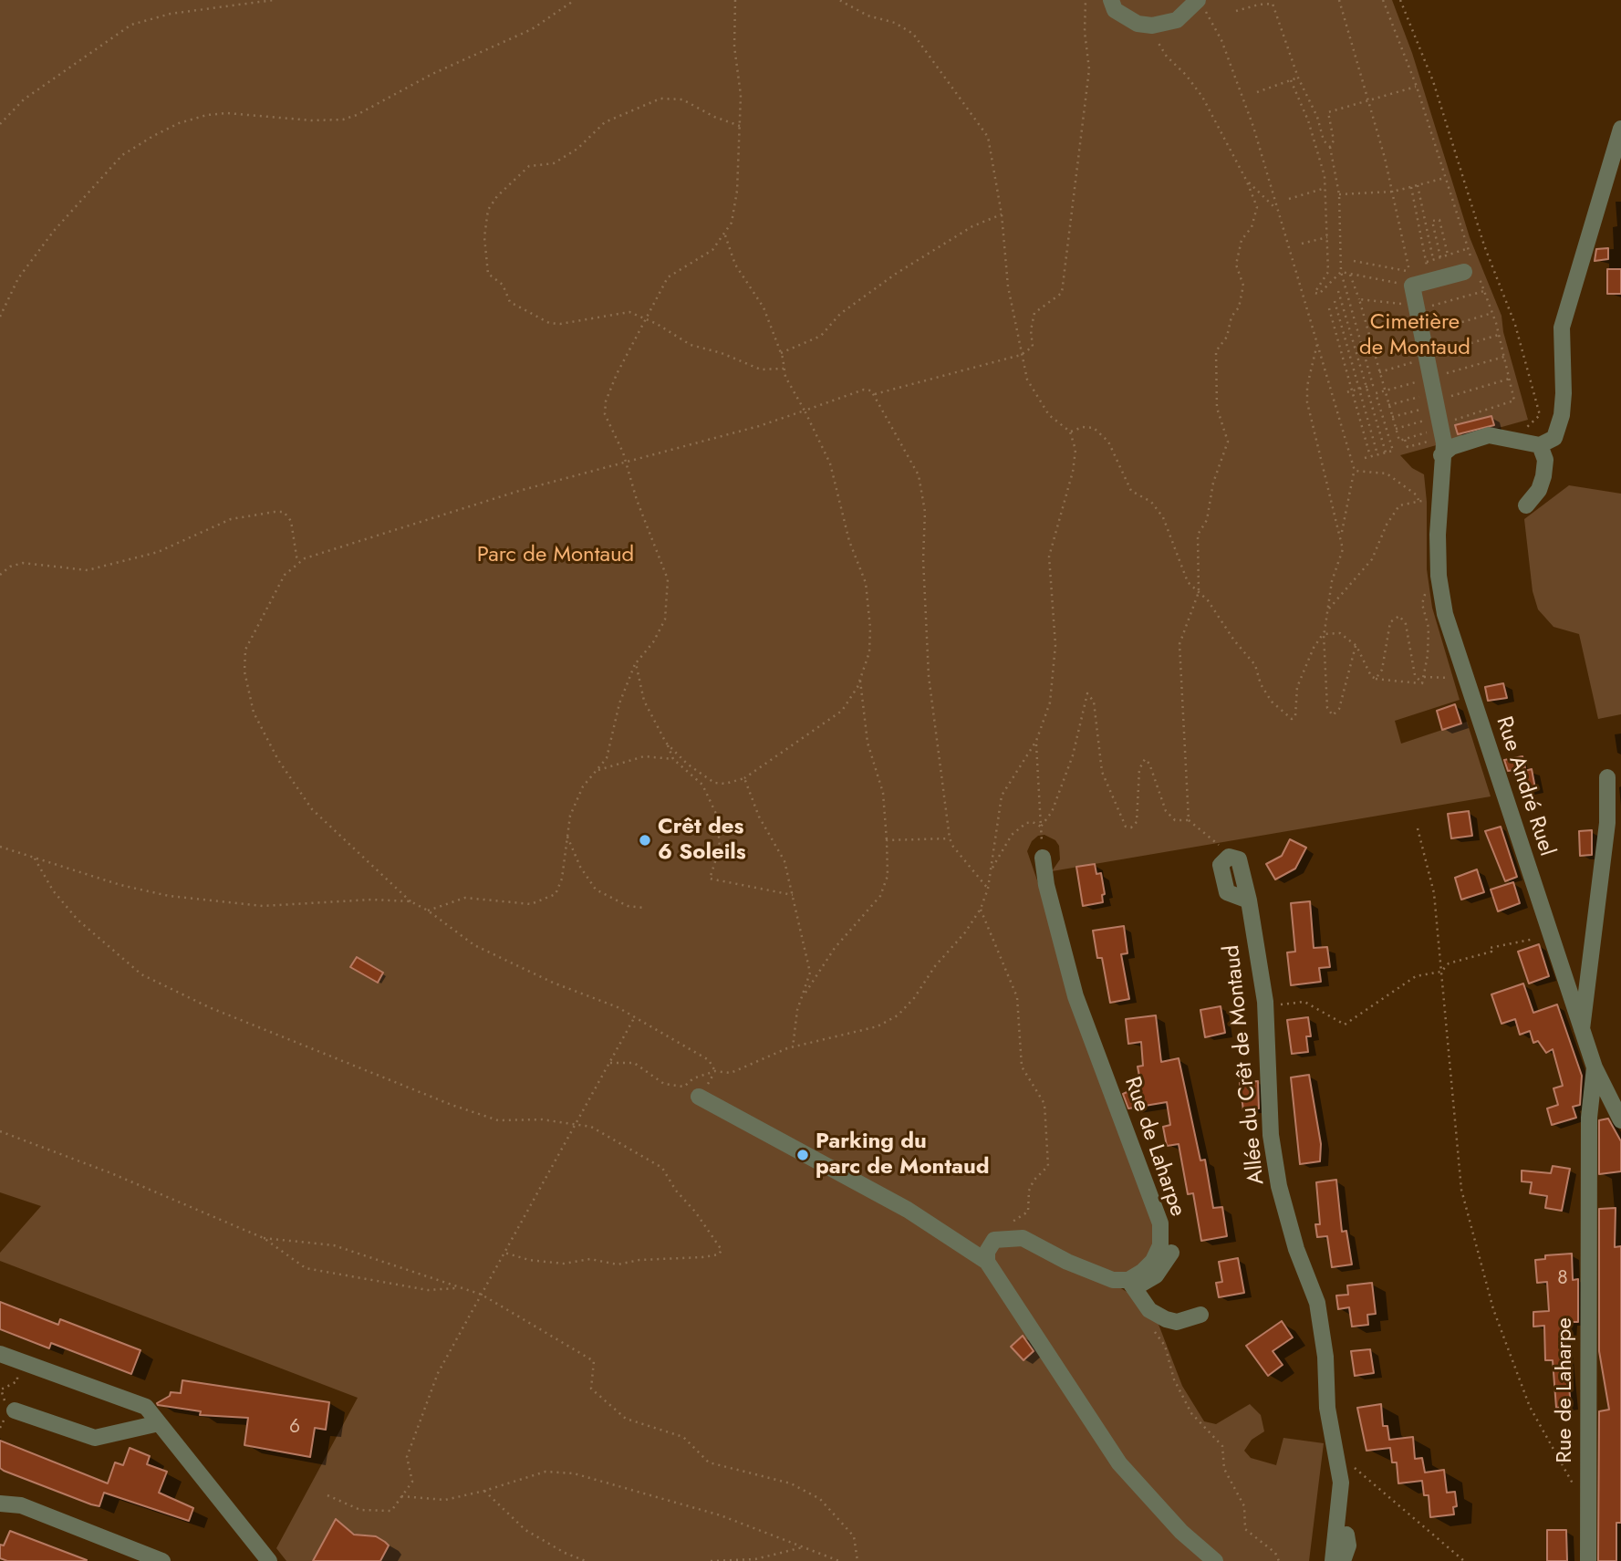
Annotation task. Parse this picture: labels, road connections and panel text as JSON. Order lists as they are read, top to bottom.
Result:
{
  "streets": {
    "street": ["Rue André Ruel", "Allée du Crêt de Montaud", "Rue de Laharpe"]
  },
  "crossings": [
    ["Rue André Ruel", "Rue de Laharpe"]
  ],
  "parks": ["Cimetière de Montaud", "Parc de Montaud"],
  "places": ["Crêt des 6 Soleils", "Parking du parc de Montaud"],
  "house_numbers": ["8", "6"]
}
